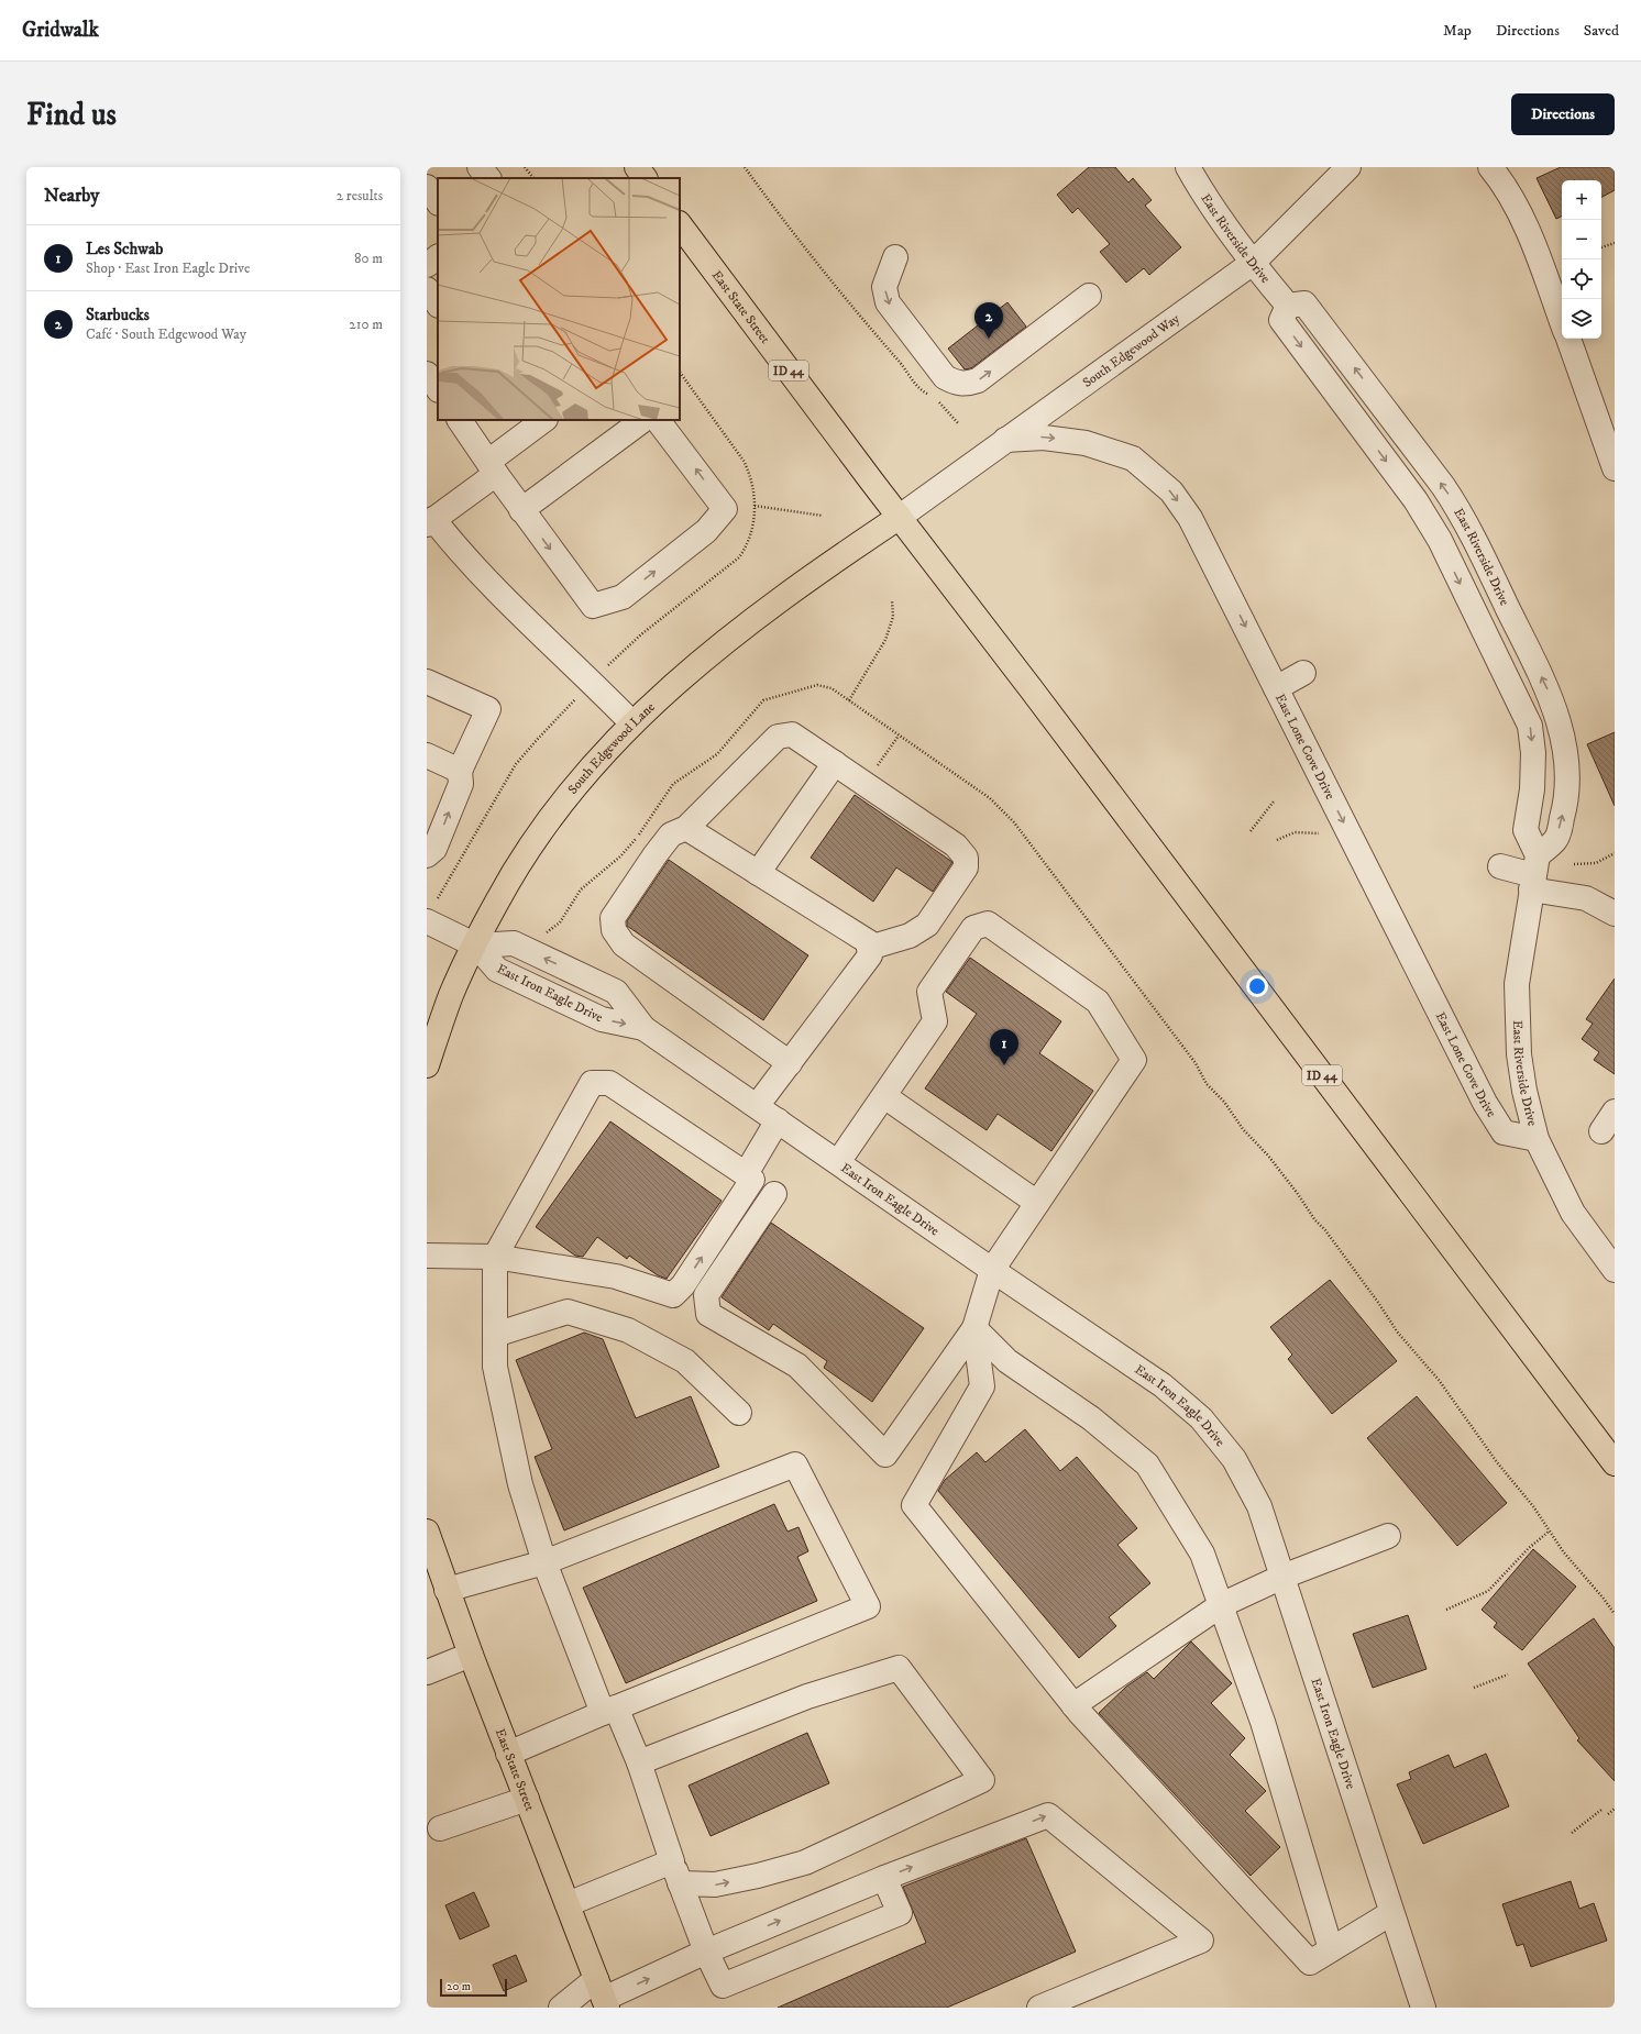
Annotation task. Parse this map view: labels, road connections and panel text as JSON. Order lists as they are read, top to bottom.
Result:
{
  "streets": {
    "main road": ["East State Street", "ID 44", "South Edgewood Lane"],
    "street": [
      "East Riverside Drive",
      "South Edgewood Way",
      "East Lone Cove Drive",
      "East Iron Eagle Drive"
    ]
  },
  "crossings": [
    ["East Riverside Drive", "South Edgewood Way"],
    ["East Riverside Drive", "East Lone Cove Drive"],
    ["East State Street", "South Edgewood Way"],
    ["East State Street", "ID 44"],
    ["East State Street", "South Edgewood Lane"],
    ["South Edgewood Way", "ID 44"],
    ["South Edgewood Way", "East Lone Cove Drive"],
    ["South Edgewood Way", "South Edgewood Lane"],
    ["ID 44", "South Edgewood Lane"],
    ["South Edgewood Lane", "East Iron Eagle Drive"]
  ],
  "scale_bar": "20 m",
  "page": {
    "header": "Gridwalk",
    "nav": ["Map", "Directions", "Saved"],
    "buttons": "Directions",
    "title": "Find us",
    "heading": ["Nearby", "2 results"],
    "map_buttons": ["+", "−"],
    "list": [
      {
        "mark": "1",
        "name": "Les Schwab",
        "note": "Shop · East Iron Eagle Drive",
        "value": "80 m"
      },
      {
        "mark": "2",
        "name": "Starbucks",
        "note": "Café · South Edgewood Way",
        "value": "210 m"
      }
    ],
    "pins": ["2", "1"],
    "scale": "20 m"
  }
}
